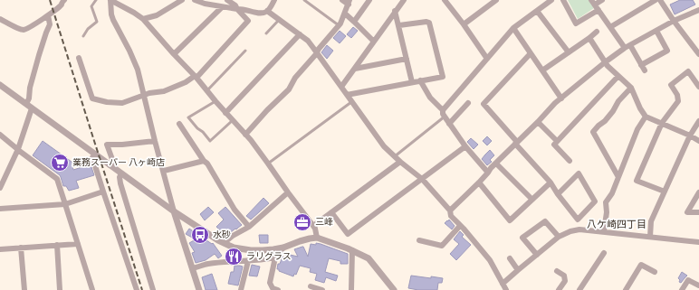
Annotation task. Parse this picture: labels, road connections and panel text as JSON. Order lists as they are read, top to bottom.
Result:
{
  "districts": ["八ケ崎四丁目"],
  "places": {
    "supermarket": ["業務スーパー 八ヶ崎店"],
    "office": ["三峰"],
    "bus stop": ["水砂"],
    "restaurant": ["ラリグラス"]
  }
}
